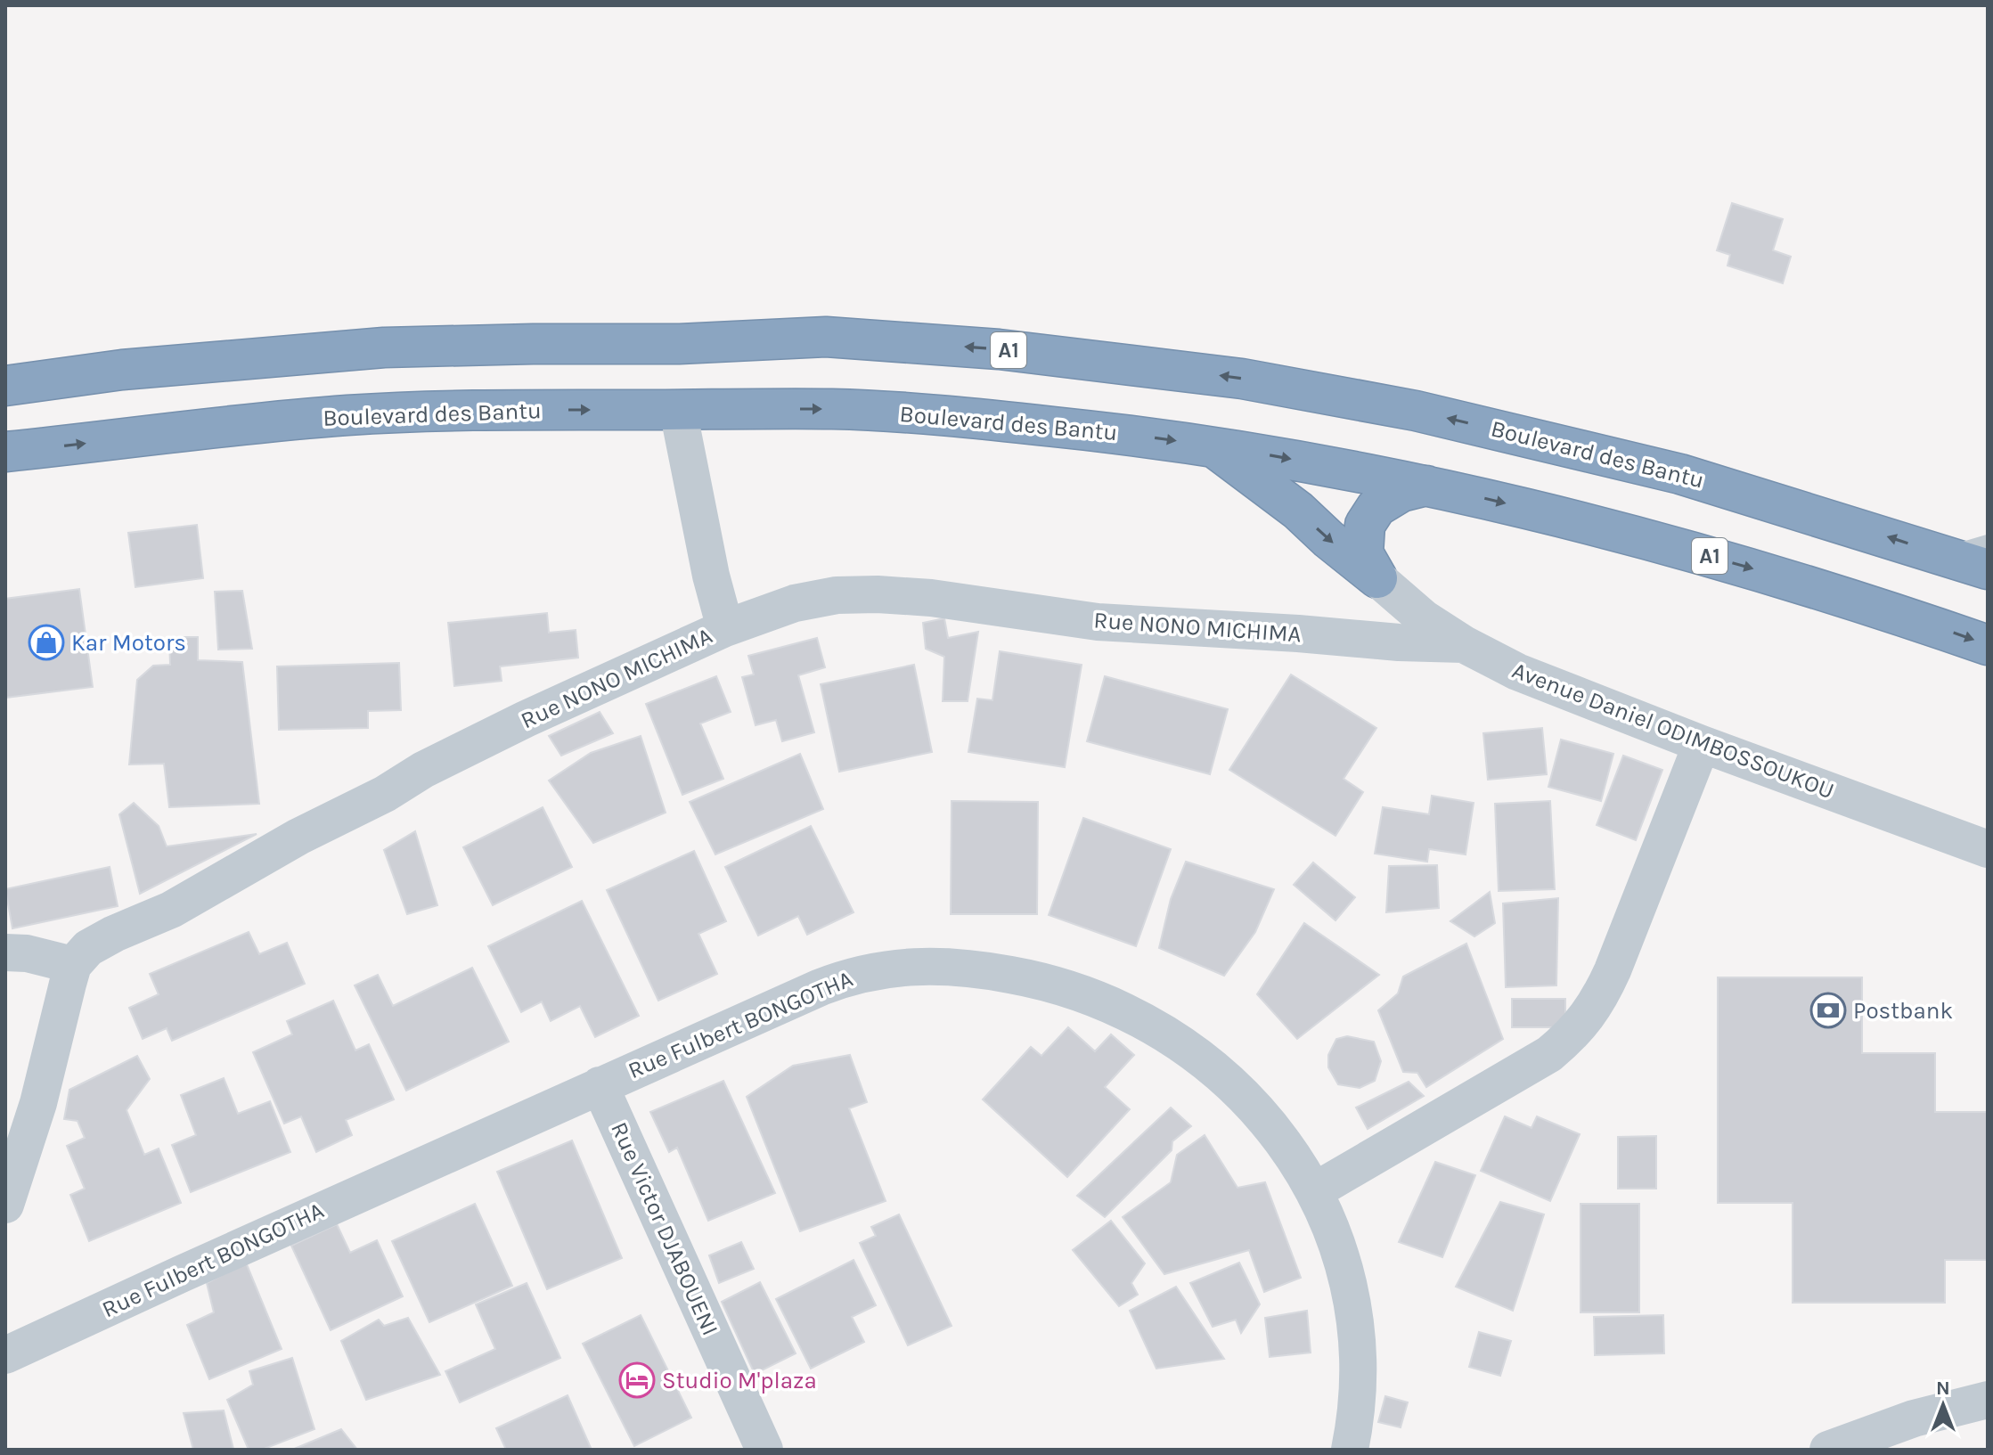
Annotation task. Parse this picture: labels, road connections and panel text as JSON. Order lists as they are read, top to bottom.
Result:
{
  "streets": {
    "highway": ["A1", "Boulevard des Bantu"],
    "street": [
      "Rue NONO MICHIMA",
      "Avenue Daniel ODIMBOSSOUKOU",
      "Rue Fulbert BONGOTHA",
      "Rue Victor DJABOUENI"
    ]
  },
  "crossings": [
    ["Rue NONO MICHIMA", "Avenue Daniel ODIMBOSSOUKOU"],
    ["Rue Fulbert BONGOTHA", "Rue Victor DJABOUENI"]
  ],
  "places": {
    "shop": ["Kar Motors"],
    "bank": ["Postbank"],
    "hotel": ["Studio M'plaza"]
  },
  "north": "top"
}
